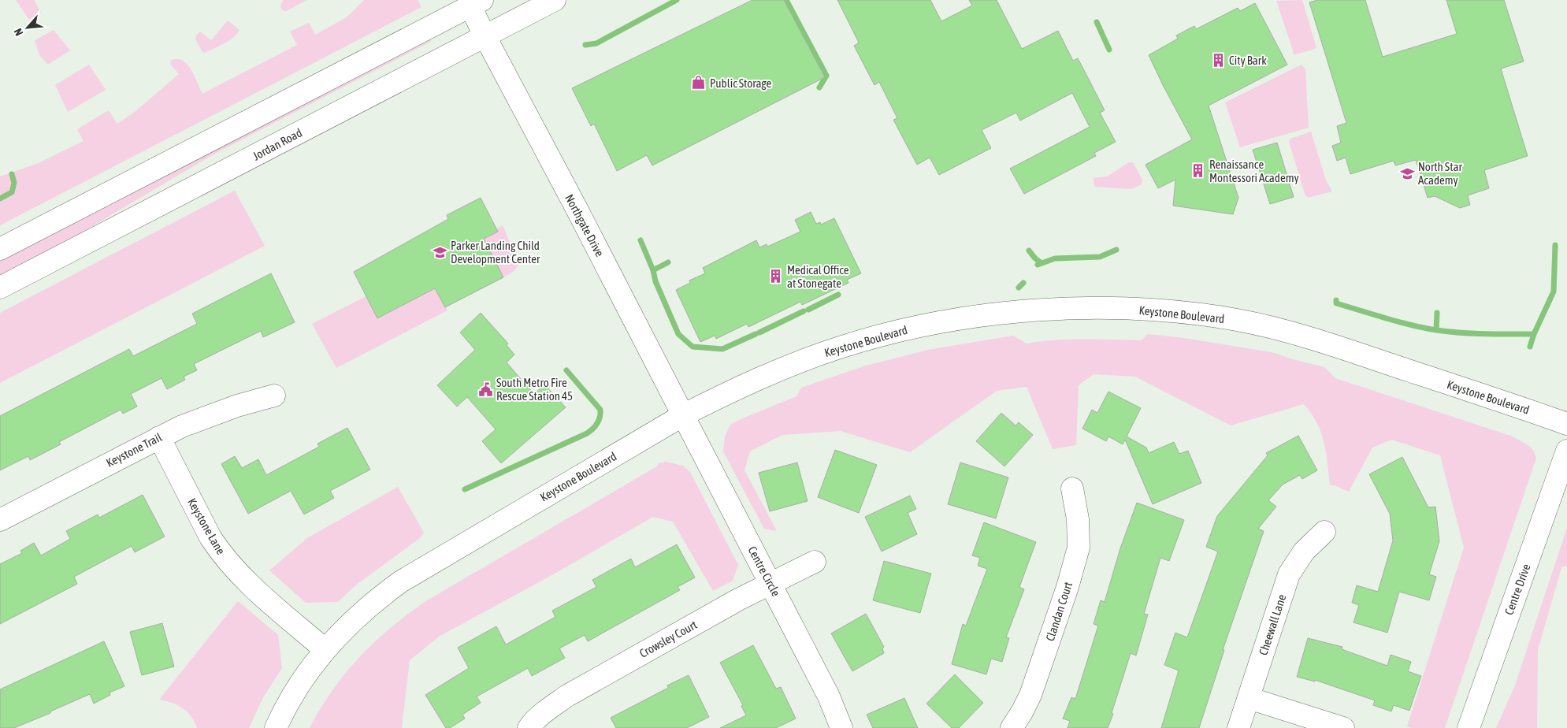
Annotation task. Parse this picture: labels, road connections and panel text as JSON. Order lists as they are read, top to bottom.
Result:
{
  "streets": {
    "street": [
      "Jordan Road",
      "Northgate Drive",
      "Keystone Boulevard",
      "Keystone Trail",
      "Keystone Lane",
      "Centre Circle",
      "Centre Drive",
      "Clandan Court",
      "Cheewall Lane",
      "Crowsley Court"
    ]
  },
  "crossings": [
    ["Jordan Road", "Northgate Drive"],
    ["Northgate Drive", "Keystone Boulevard"],
    ["Northgate Drive", "Centre Circle"],
    ["Keystone Boulevard", "Keystone Lane"],
    ["Keystone Boulevard", "Centre Circle"],
    ["Keystone Trail", "Keystone Lane"],
    ["Centre Circle", "Crowsley Court"]
  ],
  "places": {
    "building": ["City Bark", "Renaissance Montessori Academy", "Medical Office at Stonegate"],
    "shop": ["Public Storage"],
    "school or university": ["North Star Academy", "Parker Landing Child Development Center"],
    "public building": ["South Metro Fire Rescue Station 45"]
  },
  "north": "bottom left"
}
